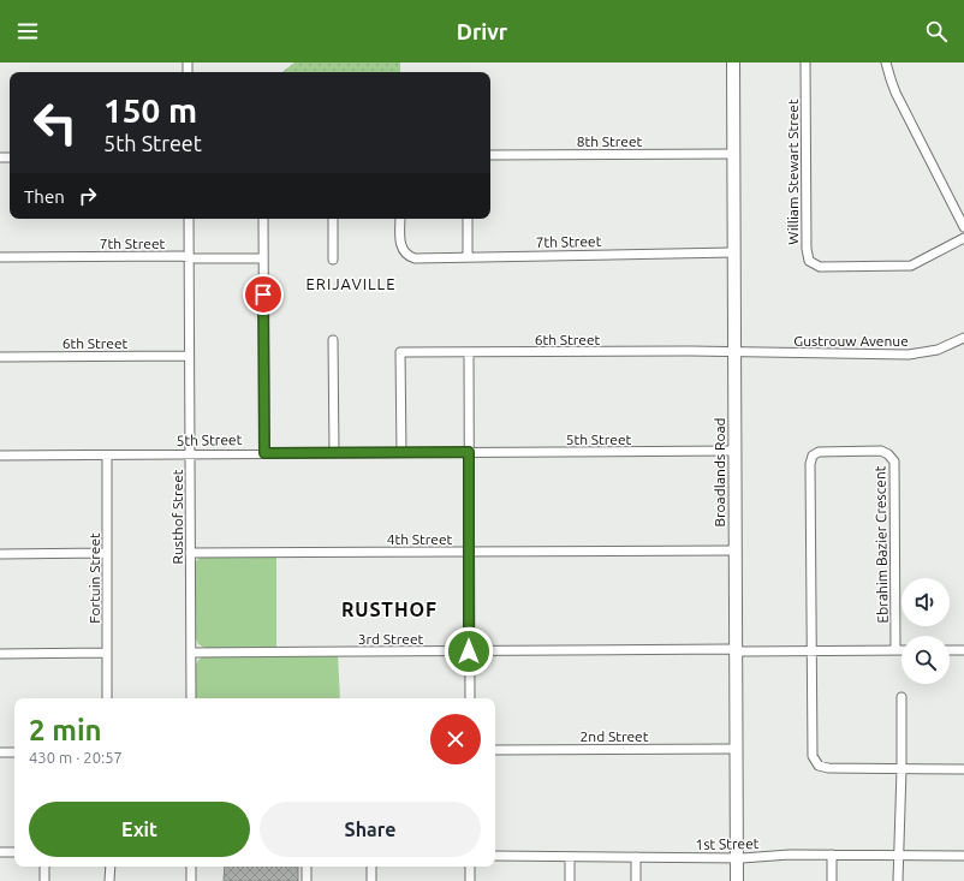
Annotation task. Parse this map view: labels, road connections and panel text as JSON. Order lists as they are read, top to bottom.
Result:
{
  "streets": {
    "main road": ["Broadlands Road"],
    "street": [
      "8th Street",
      "William Stewart Street",
      "7th Street",
      "6th Street",
      "Gustrouw Avenue",
      "5th Street",
      "Rusthof Street",
      "4th Street",
      "Ebrahim Bazier Crescent",
      "Fortuin Street",
      "3rd Street",
      "2nd Street",
      "1st Street"
    ]
  },
  "crossings": [
    ["8th Street", "Broadlands Road"],
    ["7th Street", "Broadlands Road"],
    ["7th Street", "Rusthof Street"],
    ["6th Street", "Gustrouw Avenue"],
    ["6th Street", "5th Street"],
    ["6th Street", "Broadlands Road"],
    ["6th Street", "Rusthof Street"],
    ["Gustrouw Avenue", "Broadlands Road"],
    ["5th Street", "Broadlands Road"],
    ["5th Street", "Rusthof Street"],
    ["5th Street", "Fortuin Street"],
    ["Broadlands Road", "4th Street"],
    ["Broadlands Road", "3rd Street"],
    ["Broadlands Road", "2nd Street"],
    ["Broadlands Road", "1st Street"],
    ["Rusthof Street", "4th Street"],
    ["Rusthof Street", "3rd Street"],
    ["Ebrahim Bazier Crescent", "3rd Street"]
  ],
  "districts": ["ERIJAVILLE", "RUSTHOF"],
  "page": {
    "header": "Drivr",
    "turn": ["150 m", "5th Street"],
    "then": "Then",
    "heading": ["2 min", "430 m · 20:57"],
    "buttons": ["Exit", "Share"]
  }
}
